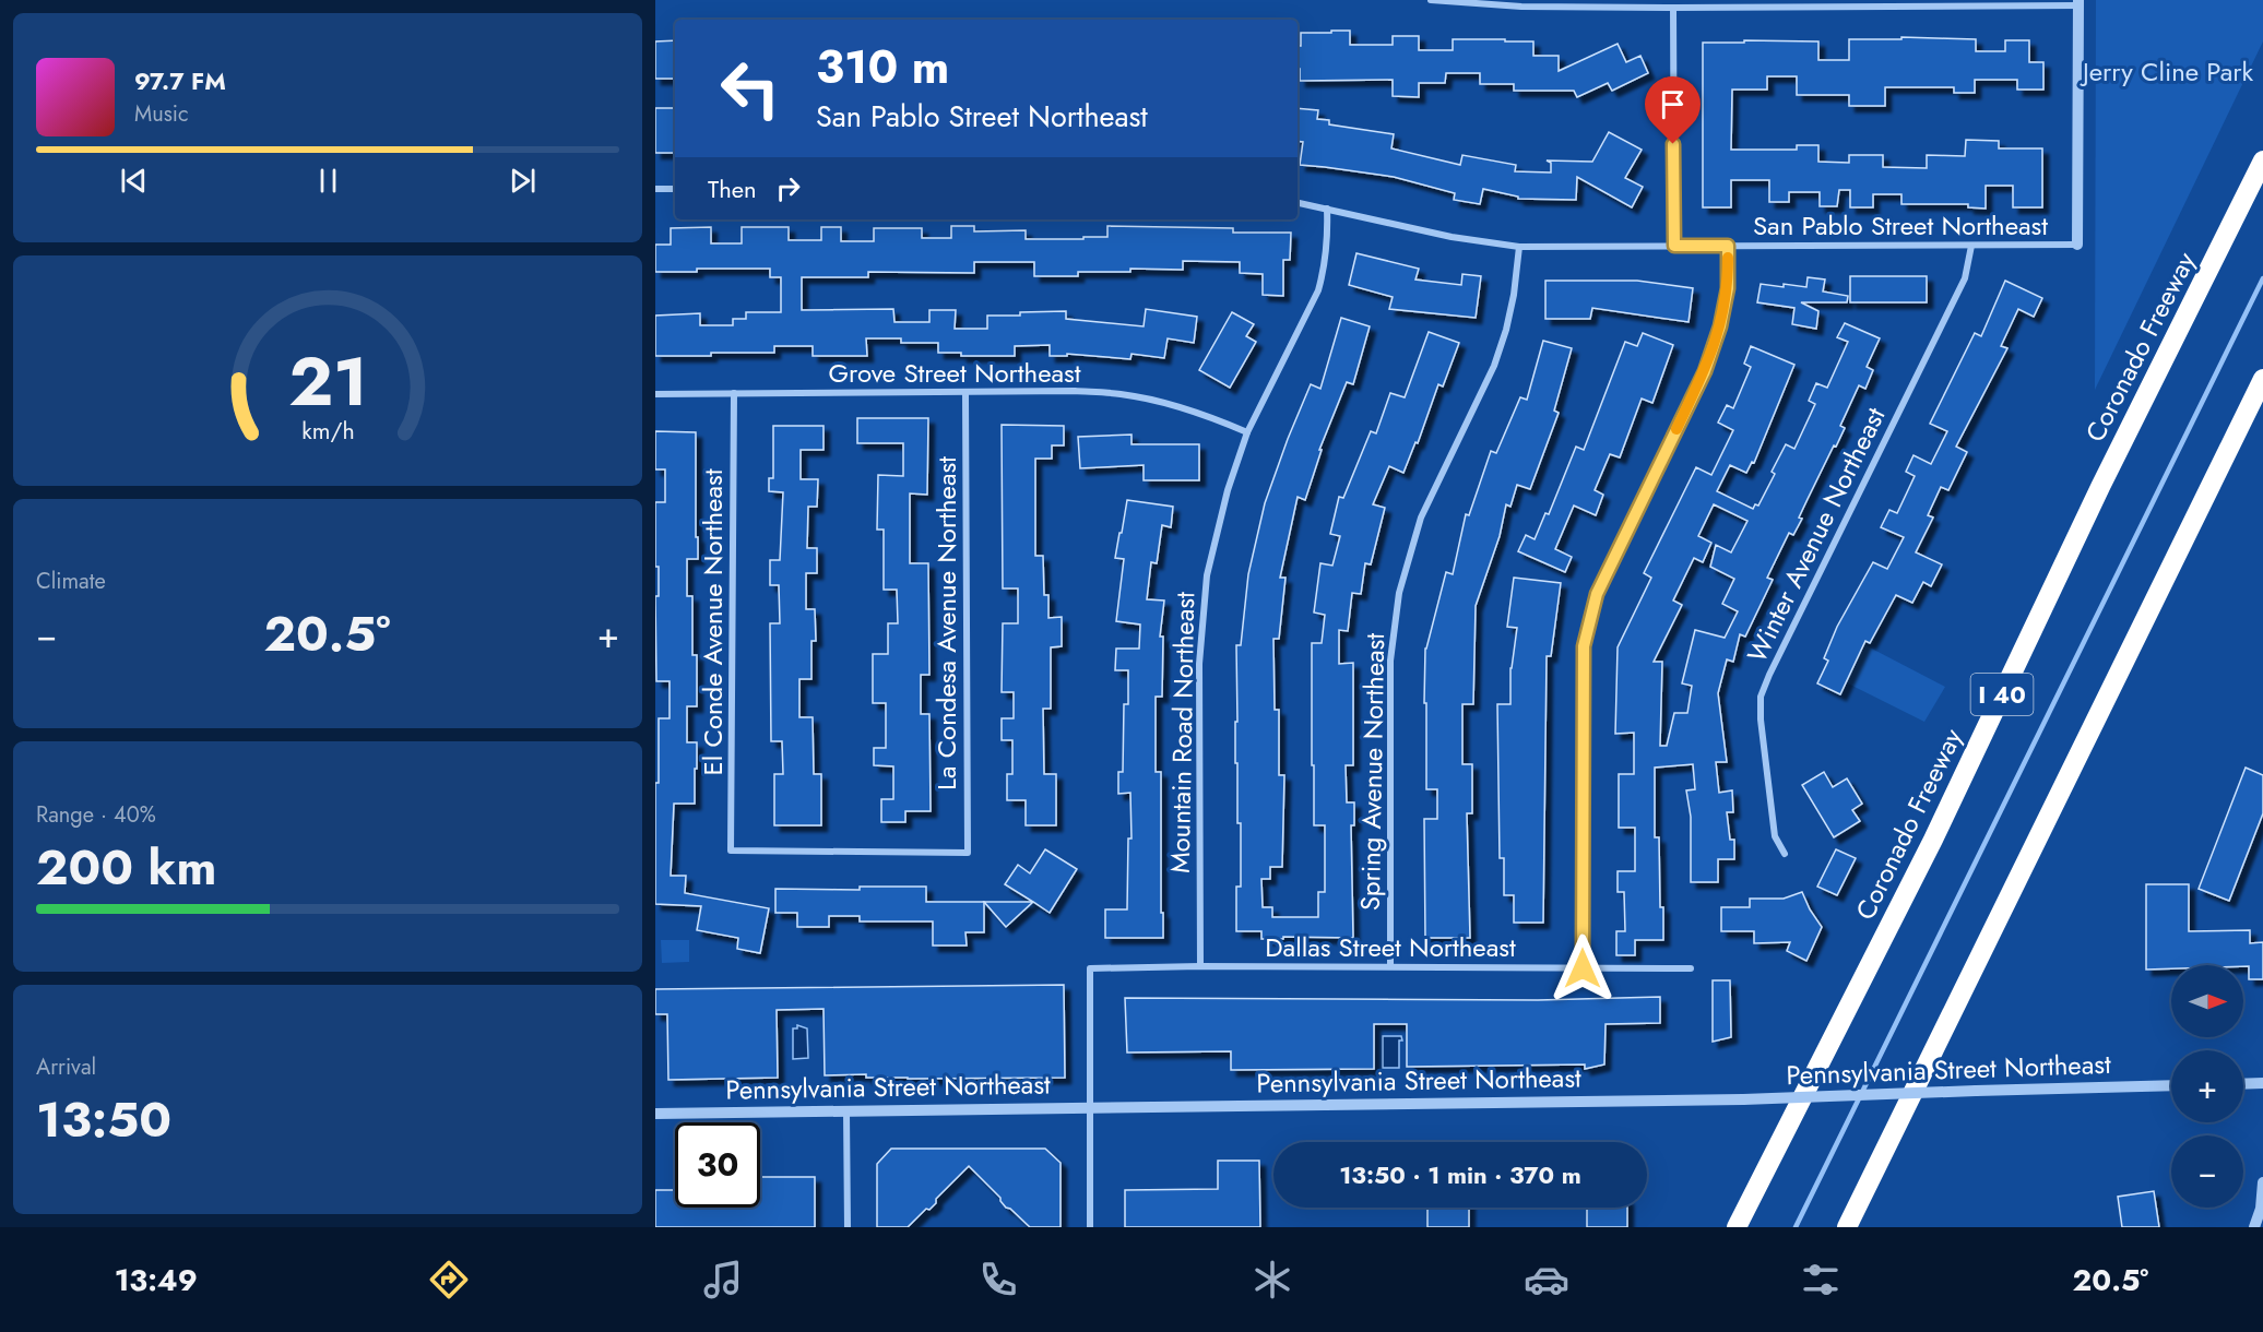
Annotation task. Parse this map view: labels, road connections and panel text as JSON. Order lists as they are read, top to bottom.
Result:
{
  "streets": {
    "highway": ["Coronado Freeway", "I 40"],
    "street": [
      "San Pablo Street Northeast",
      "Grove Street Northeast",
      "Winter Avenue Northeast",
      "El Conde Avenue Northeast",
      "La Condesa Avenue Northeast",
      "Mountain Road Northeast",
      "Spring Avenue Northeast",
      "Dallas Street Northeast",
      "Pennsylvania Street Northeast"
    ]
  },
  "crossings": [
    ["San Pablo Street Northeast", "Winter Avenue Northeast"],
    ["San Pablo Street Northeast", "Mountain Road Northeast"],
    ["San Pablo Street Northeast", "Spring Avenue Northeast"],
    ["Grove Street Northeast", "El Conde Avenue Northeast"],
    ["Grove Street Northeast", "La Condesa Avenue Northeast"],
    ["Grove Street Northeast", "Mountain Road Northeast"],
    ["El Conde Avenue Northeast", "La Condesa Avenue Northeast"],
    ["Mountain Road Northeast", "Dallas Street Northeast"],
    ["Spring Avenue Northeast", "Dallas Street Northeast"],
    ["Dallas Street Northeast", "Pennsylvania Street Northeast"]
  ],
  "parks": ["Jerry Cline Park"],
  "north": "right",
  "page": {
    "turn": ["310 m", "San Pablo Street Northeast"],
    "song": ["97.7 FM", "Music"],
    "then": "Then",
    "tile": [
      "Climate",
      ["Range · 40%", "200 km"],
      ["Arrival", "13:50"]
    ],
    "heat": ["−", "20.5°", "+"],
    "map_buttons": ["+", "−"],
    "limit": "30",
    "trip": "13:50 · 1 min · 370 m",
    "tabs": ["13:49", "20.5°"],
    "gauge": ["21", "km/h"]
  }
}
